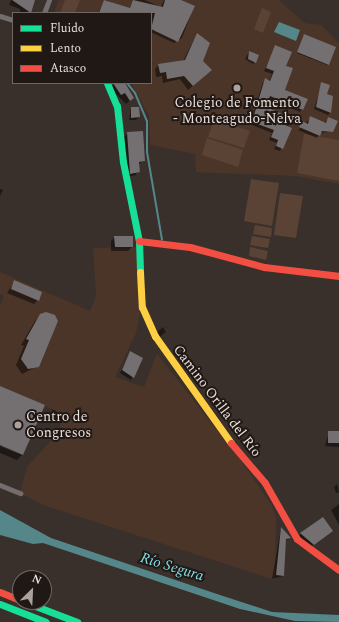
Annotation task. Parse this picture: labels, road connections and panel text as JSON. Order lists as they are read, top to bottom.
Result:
{
  "streets": {
    "street": ["Camino Orilla del Río"]
  },
  "water": ["Río Segura"],
  "places": ["Colegio de Fomento - Monteagudo-Nelva", "Centro de Congresos"],
  "legend": ["Fluido", "Lento", "Atasco"],
  "north": "top right"
}
